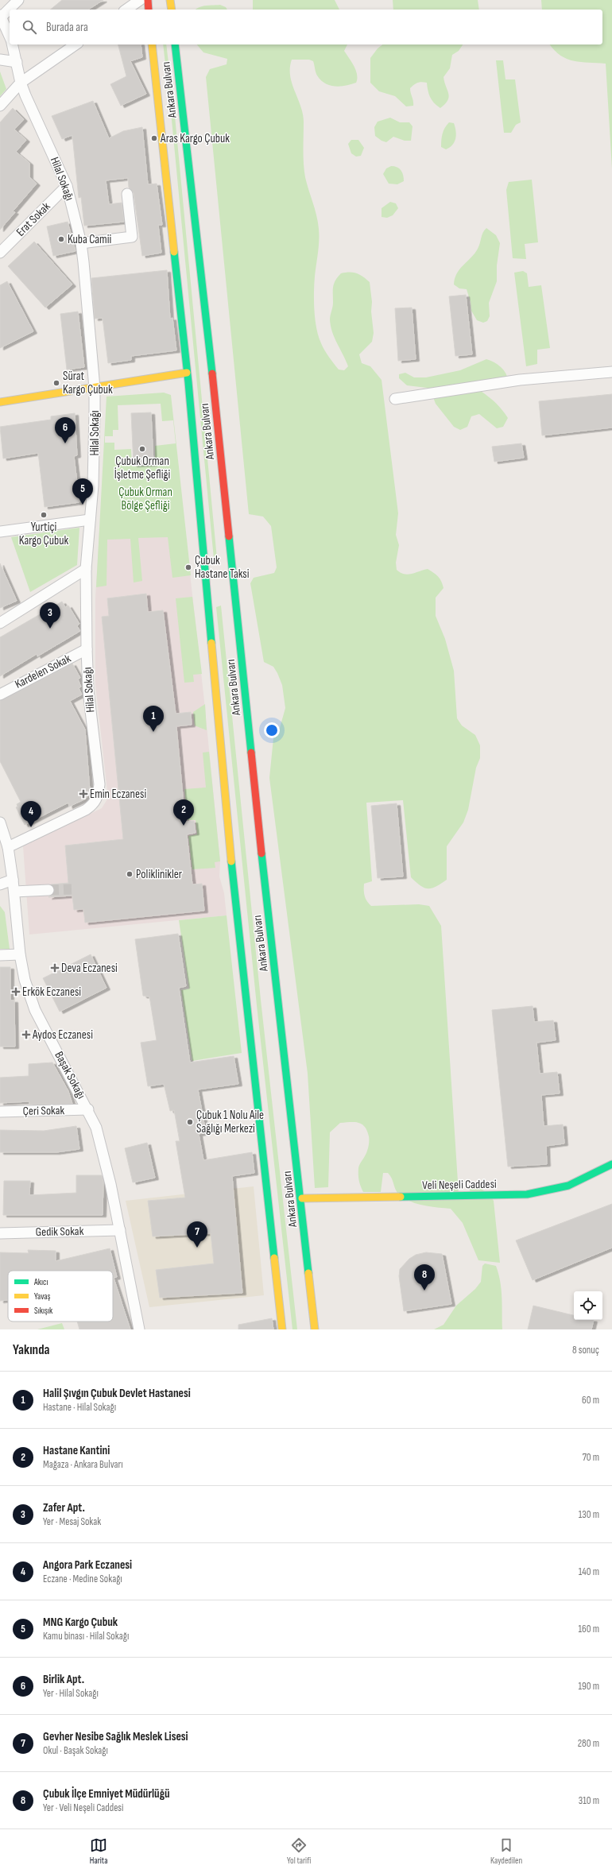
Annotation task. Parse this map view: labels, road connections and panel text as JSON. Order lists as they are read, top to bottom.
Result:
{
  "streets": {
    "main road": ["Ankara Bulvarı", "Veli Neşeli Caddesi"],
    "street": [
      "Hilal Sokağı",
      "Erat Sokak",
      "Kardelen Sokak",
      "Başak Sokağı",
      "Çeri Sokak",
      "Gedik Sokak"
    ]
  },
  "crossings": [
    ["Ankara Bulvarı", "Veli Neşeli Caddesi"],
    ["Hilal Sokağı", "Erat Sokak"],
    ["Hilal Sokağı", "Kardelen Sokak"],
    ["Hilal Sokağı", "Başak Sokağı"],
    ["Başak Sokağı", "Çeri Sokak"],
    ["Başak Sokağı", "Gedik Sokak"]
  ],
  "parks": ["Çubuk Orman Bölge Şefliği"],
  "places": {
    "other": [
      "Aras Kargo Çubuk",
      "Kuba Camii",
      "Sürat Kargo Çubuk",
      "Çubuk Orman İşletme Şefliği",
      "Yurtiçi Kargo Çubuk",
      "Çubuk Hastane Taksi",
      "Poliklinikler",
      "Çubuk 1 Nolu Aile Sağlığı Merkezi"
    ],
    "health": [
      "Emin Eczanesi",
      "Deva Eczanesi",
      "Erkök Eczanesi",
      "Aydos Eczanesi"
    ]
  },
  "legend": ["Akıcı", "Yavaş", "Sıkışık"],
  "page": {
    "search": "Burada ara",
    "pins": [
      "6",
      "5",
      "3",
      "1",
      "2",
      "4",
      "7",
      "8"
    ],
    "heading": ["Yakında", "8 sonuç"],
    "list": [
      {
        "mark": "1",
        "name": "Halil Şıvgın Çubuk Devlet Hastanesi",
        "note": "Hastane · Hilal Sokağı",
        "value": "60 m"
      },
      {
        "mark": "2",
        "name": "Hastane Kantini",
        "note": "Mağaza · Ankara Bulvarı",
        "value": "70 m"
      },
      {
        "mark": "3",
        "name": "Zafer Apt.",
        "note": "Yer · Mesaj Sokak",
        "value": "130 m"
      },
      {
        "mark": "4",
        "name": "Angora Park Eczanesi",
        "note": "Eczane · Medine Sokağı",
        "value": "140 m"
      },
      {
        "mark": "5",
        "name": "MNG Kargo Çubuk",
        "note": "Kamu binası · Hilal Sokağı",
        "value": "160 m"
      },
      {
        "mark": "6",
        "name": "Birlik Apt.",
        "note": "Yer · Hilal Sokağı",
        "value": "190 m"
      },
      {
        "mark": "7",
        "name": "Gevher Nesibe Sağlık Meslek Lisesi",
        "note": "Okul · Başak Sokağı",
        "value": "280 m"
      },
      {
        "mark": "8",
        "name": "Çubuk İlçe Emniyet Müdürlüğü",
        "note": "Yer · Veli Neşeli Caddesi",
        "value": "310 m"
      }
    ],
    "nav": ["Harita", "Yol tarifi", "Kaydedilen"]
  }
}
